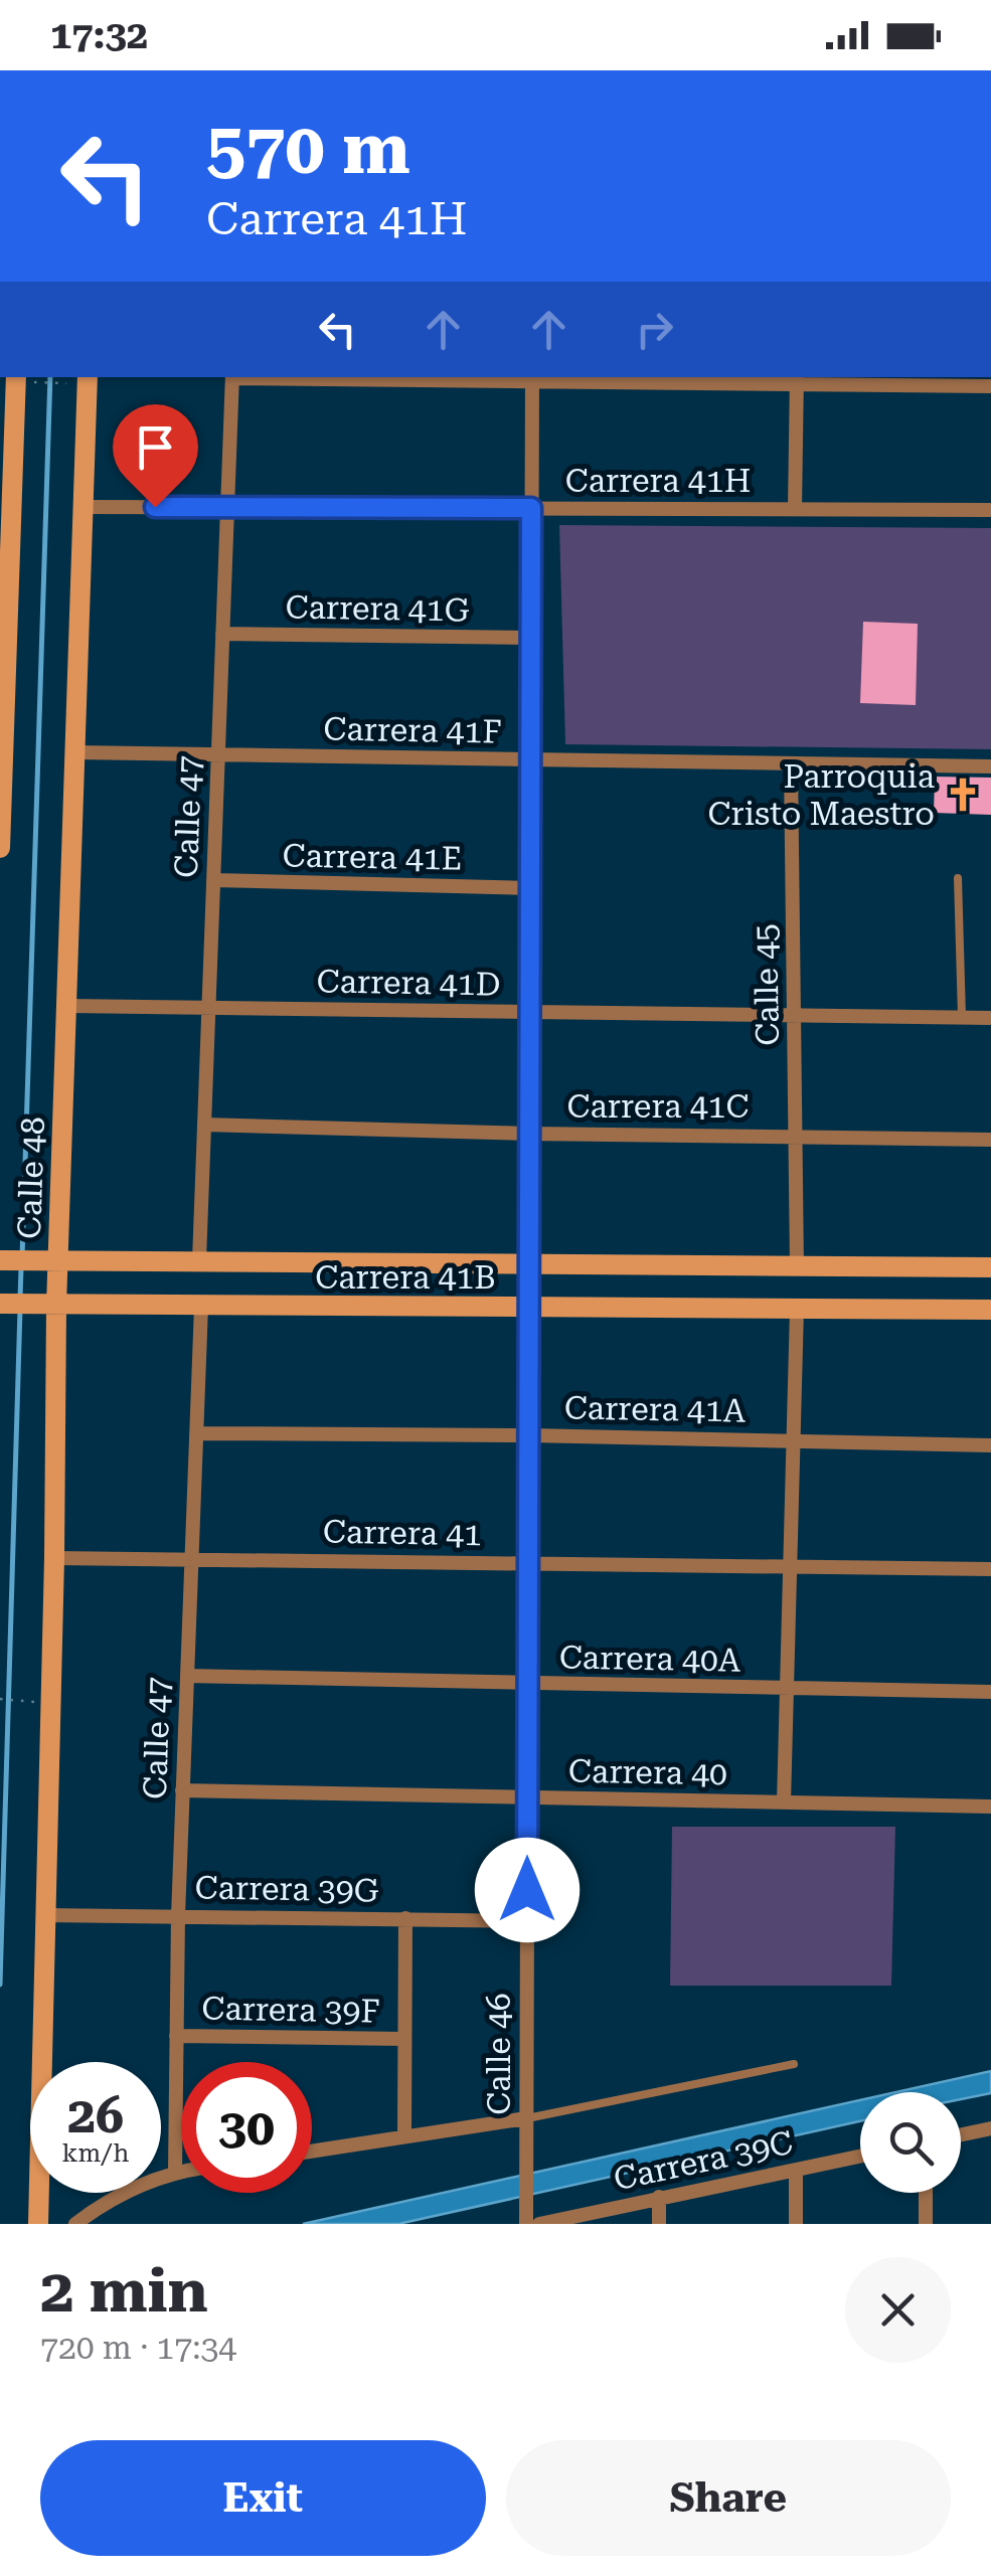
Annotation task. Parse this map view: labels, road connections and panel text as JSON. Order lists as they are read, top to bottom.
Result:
{
  "streets": {
    "street": [
      "Carrera 41H",
      "Carrera 41G",
      "Carrera 41F",
      "Calle 47",
      "Carrera 41E",
      "Carrera 41D",
      "Calle 45",
      "Carrera 41C",
      "Calle 48",
      "Carrera 41B",
      "Carrera 41A",
      "Carrera 41",
      "Carrera 40A",
      "Carrera 40",
      "Carrera 39G",
      "Carrera 39F",
      "Calle 46",
      "Carrera 39C"
    ]
  },
  "crossings": [
    ["Carrera 41H", "Calle 47"],
    ["Carrera 41H", "Calle 48"],
    ["Carrera 41H", "Calle 46"],
    ["Carrera 41G", "Calle 47"],
    ["Carrera 41G", "Calle 46"],
    ["Carrera 41F", "Calle 47"],
    ["Carrera 41F", "Calle 45"],
    ["Carrera 41F", "Calle 48"],
    ["Carrera 41F", "Calle 46"],
    ["Calle 47", "Carrera 41E"],
    ["Calle 47", "Carrera 41D"],
    ["Calle 47", "Carrera 41C"],
    ["Calle 47", "Carrera 41B"],
    ["Calle 47", "Carrera 41A"],
    ["Calle 47", "Carrera 41"],
    ["Calle 47", "Carrera 40A"],
    ["Calle 47", "Carrera 40"],
    ["Calle 47", "Carrera 39G"],
    ["Calle 47", "Carrera 39F"],
    ["Carrera 41E", "Calle 46"],
    ["Carrera 41D", "Calle 45"],
    ["Carrera 41D", "Calle 48"],
    ["Carrera 41D", "Calle 46"],
    ["Calle 45", "Carrera 41C"],
    ["Calle 45", "Carrera 41B"],
    ["Carrera 41C", "Calle 46"],
    ["Calle 48", "Carrera 41B"],
    ["Calle 48", "Carrera 41"],
    ["Calle 48", "Carrera 39G"],
    ["Carrera 41B", "Calle 46"],
    ["Carrera 41A", "Calle 46"],
    ["Carrera 41", "Calle 46"],
    ["Carrera 40A", "Calle 46"],
    ["Carrera 40", "Calle 46"],
    ["Carrera 39G", "Calle 46"]
  ],
  "places": {
    "church": ["Parroquia Cristo Maestro"]
  },
  "page": {
    "status": "17:32",
    "turn": ["570 m", "Carrera 41H"],
    "speed": "26 km/h",
    "limit": "30",
    "heading": ["2 min", "720 m · 17:34"],
    "buttons": ["Exit", "Share"]
  }
}
